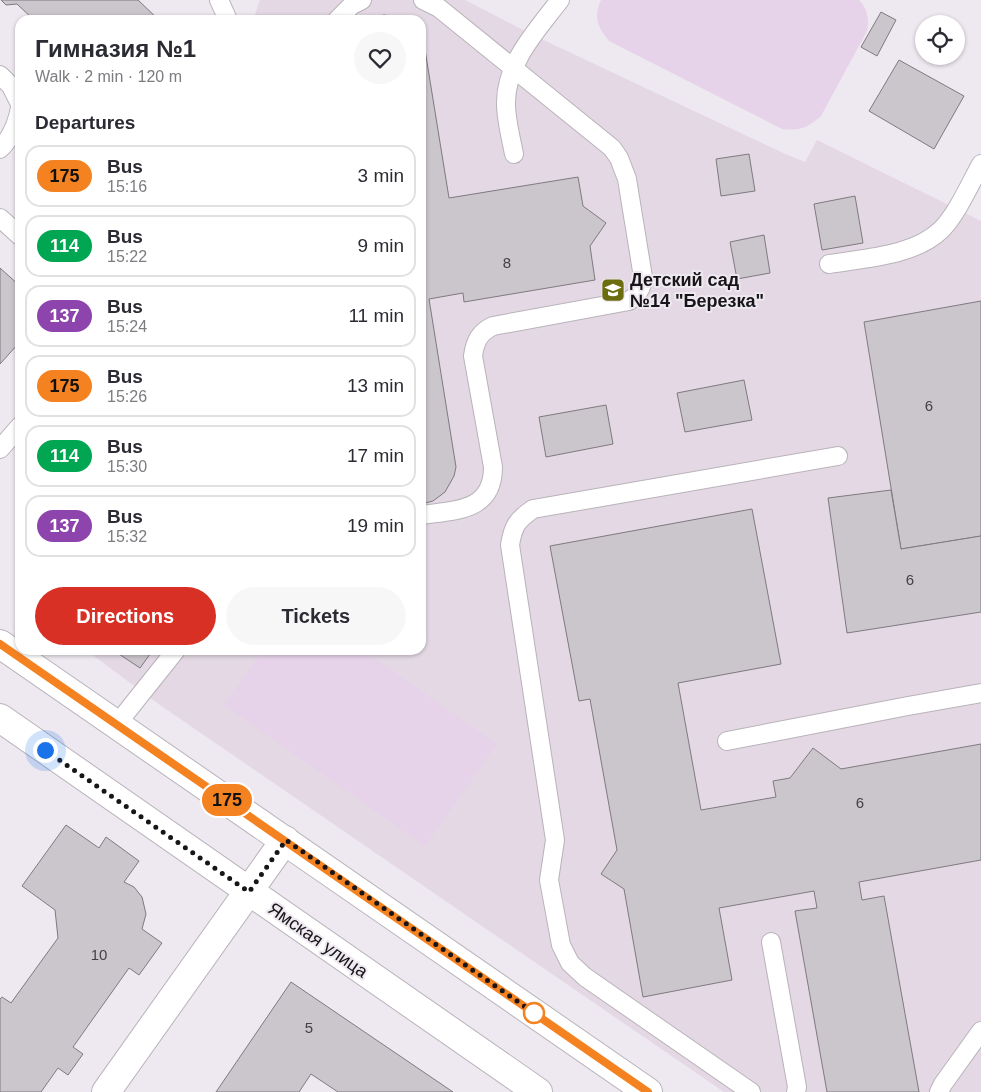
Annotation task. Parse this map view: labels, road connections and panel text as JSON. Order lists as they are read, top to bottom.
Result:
{
  "streets": {
    "street": ["Ямская улица"]
  },
  "places": {
    "school or university": ["Детский сад №14 \"Березка\""]
  },
  "lines": ["bus line 175"],
  "house_numbers": [
    "8",
    "6",
    "6",
    "6",
    "10",
    "5"
  ],
  "page": {
    "on_map": "175",
    "heading": [
      ["Гимназия №1", "Walk · 2 min · 120 m"],
      "Departures"
    ],
    "list": [
      {
        "mark": "175",
        "name": "Bus",
        "note": "15:16",
        "value": "3 min"
      },
      {
        "mark": "114",
        "name": "Bus",
        "note": "15:22",
        "value": "9 min"
      },
      {
        "mark": "137",
        "name": "Bus",
        "note": "15:24",
        "value": "11 min"
      },
      {
        "mark": "175",
        "name": "Bus",
        "note": "15:26",
        "value": "13 min"
      },
      {
        "mark": "114",
        "name": "Bus",
        "note": "15:30",
        "value": "17 min"
      },
      {
        "mark": "137",
        "name": "Bus",
        "note": "15:32",
        "value": "19 min"
      }
    ],
    "buttons": ["Directions", "Tickets"]
  }
}
